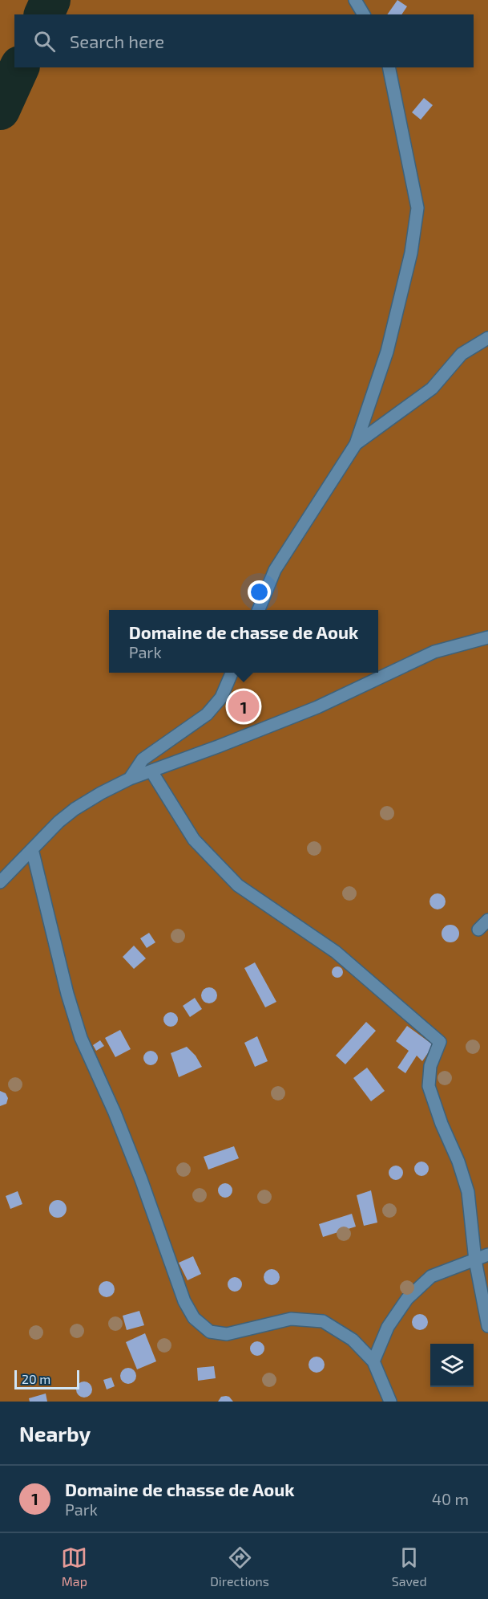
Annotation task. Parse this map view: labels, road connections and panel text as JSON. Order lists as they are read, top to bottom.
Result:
{
  "scale_bar": "20 m",
  "page": {
    "search": "Search here",
    "popup": ["Domaine de chasse de Aouk", "Park"],
    "pins": "1",
    "scale": "20 m",
    "heading": "Nearby",
    "list": [
      {
        "mark": "1",
        "name": "Domaine de chasse de Aouk",
        "note": "Park",
        "value": "40 m"
      }
    ],
    "nav": ["Map", "Directions", "Saved"]
  }
}
